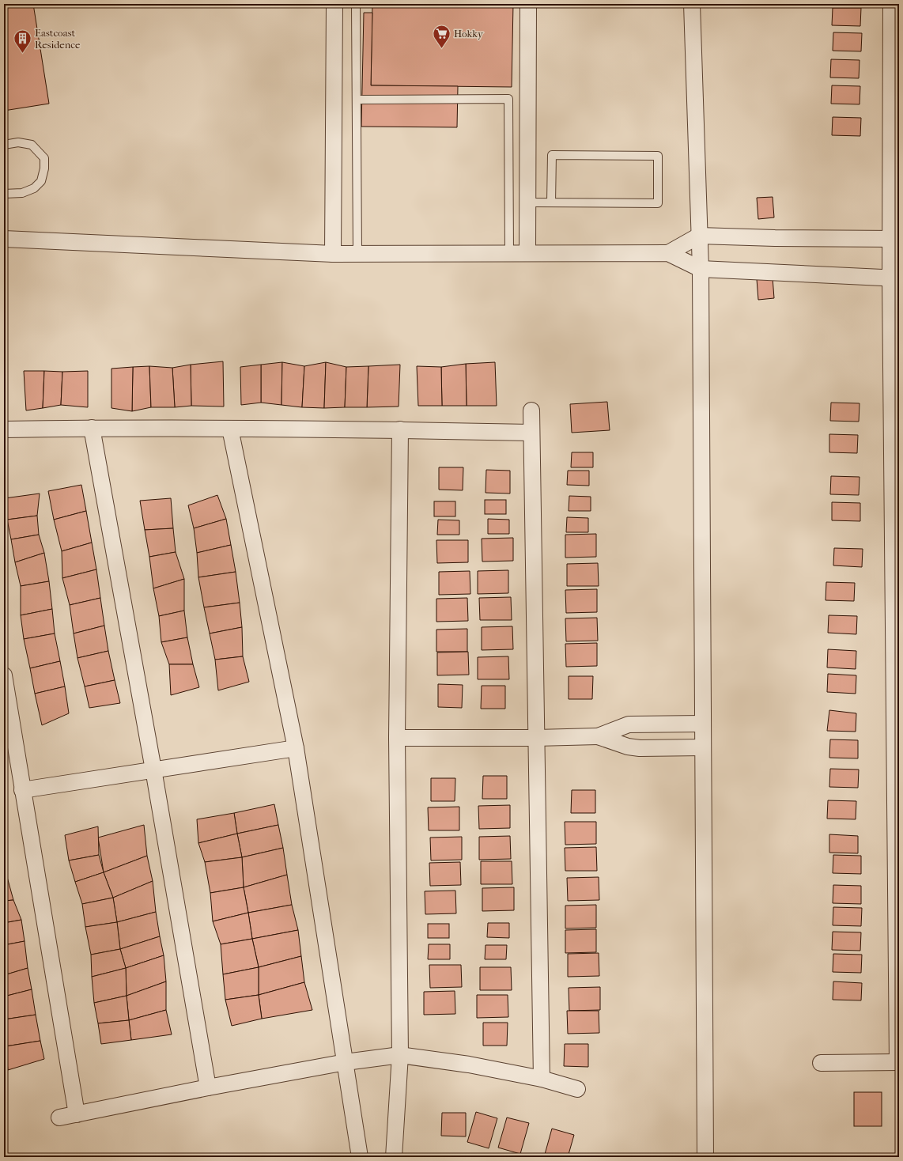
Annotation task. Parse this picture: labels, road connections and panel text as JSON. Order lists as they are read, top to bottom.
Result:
{
  "places": {
    "supermarket": ["Hokky"],
    "building": ["Eastcoast Residence"]
  }
}
